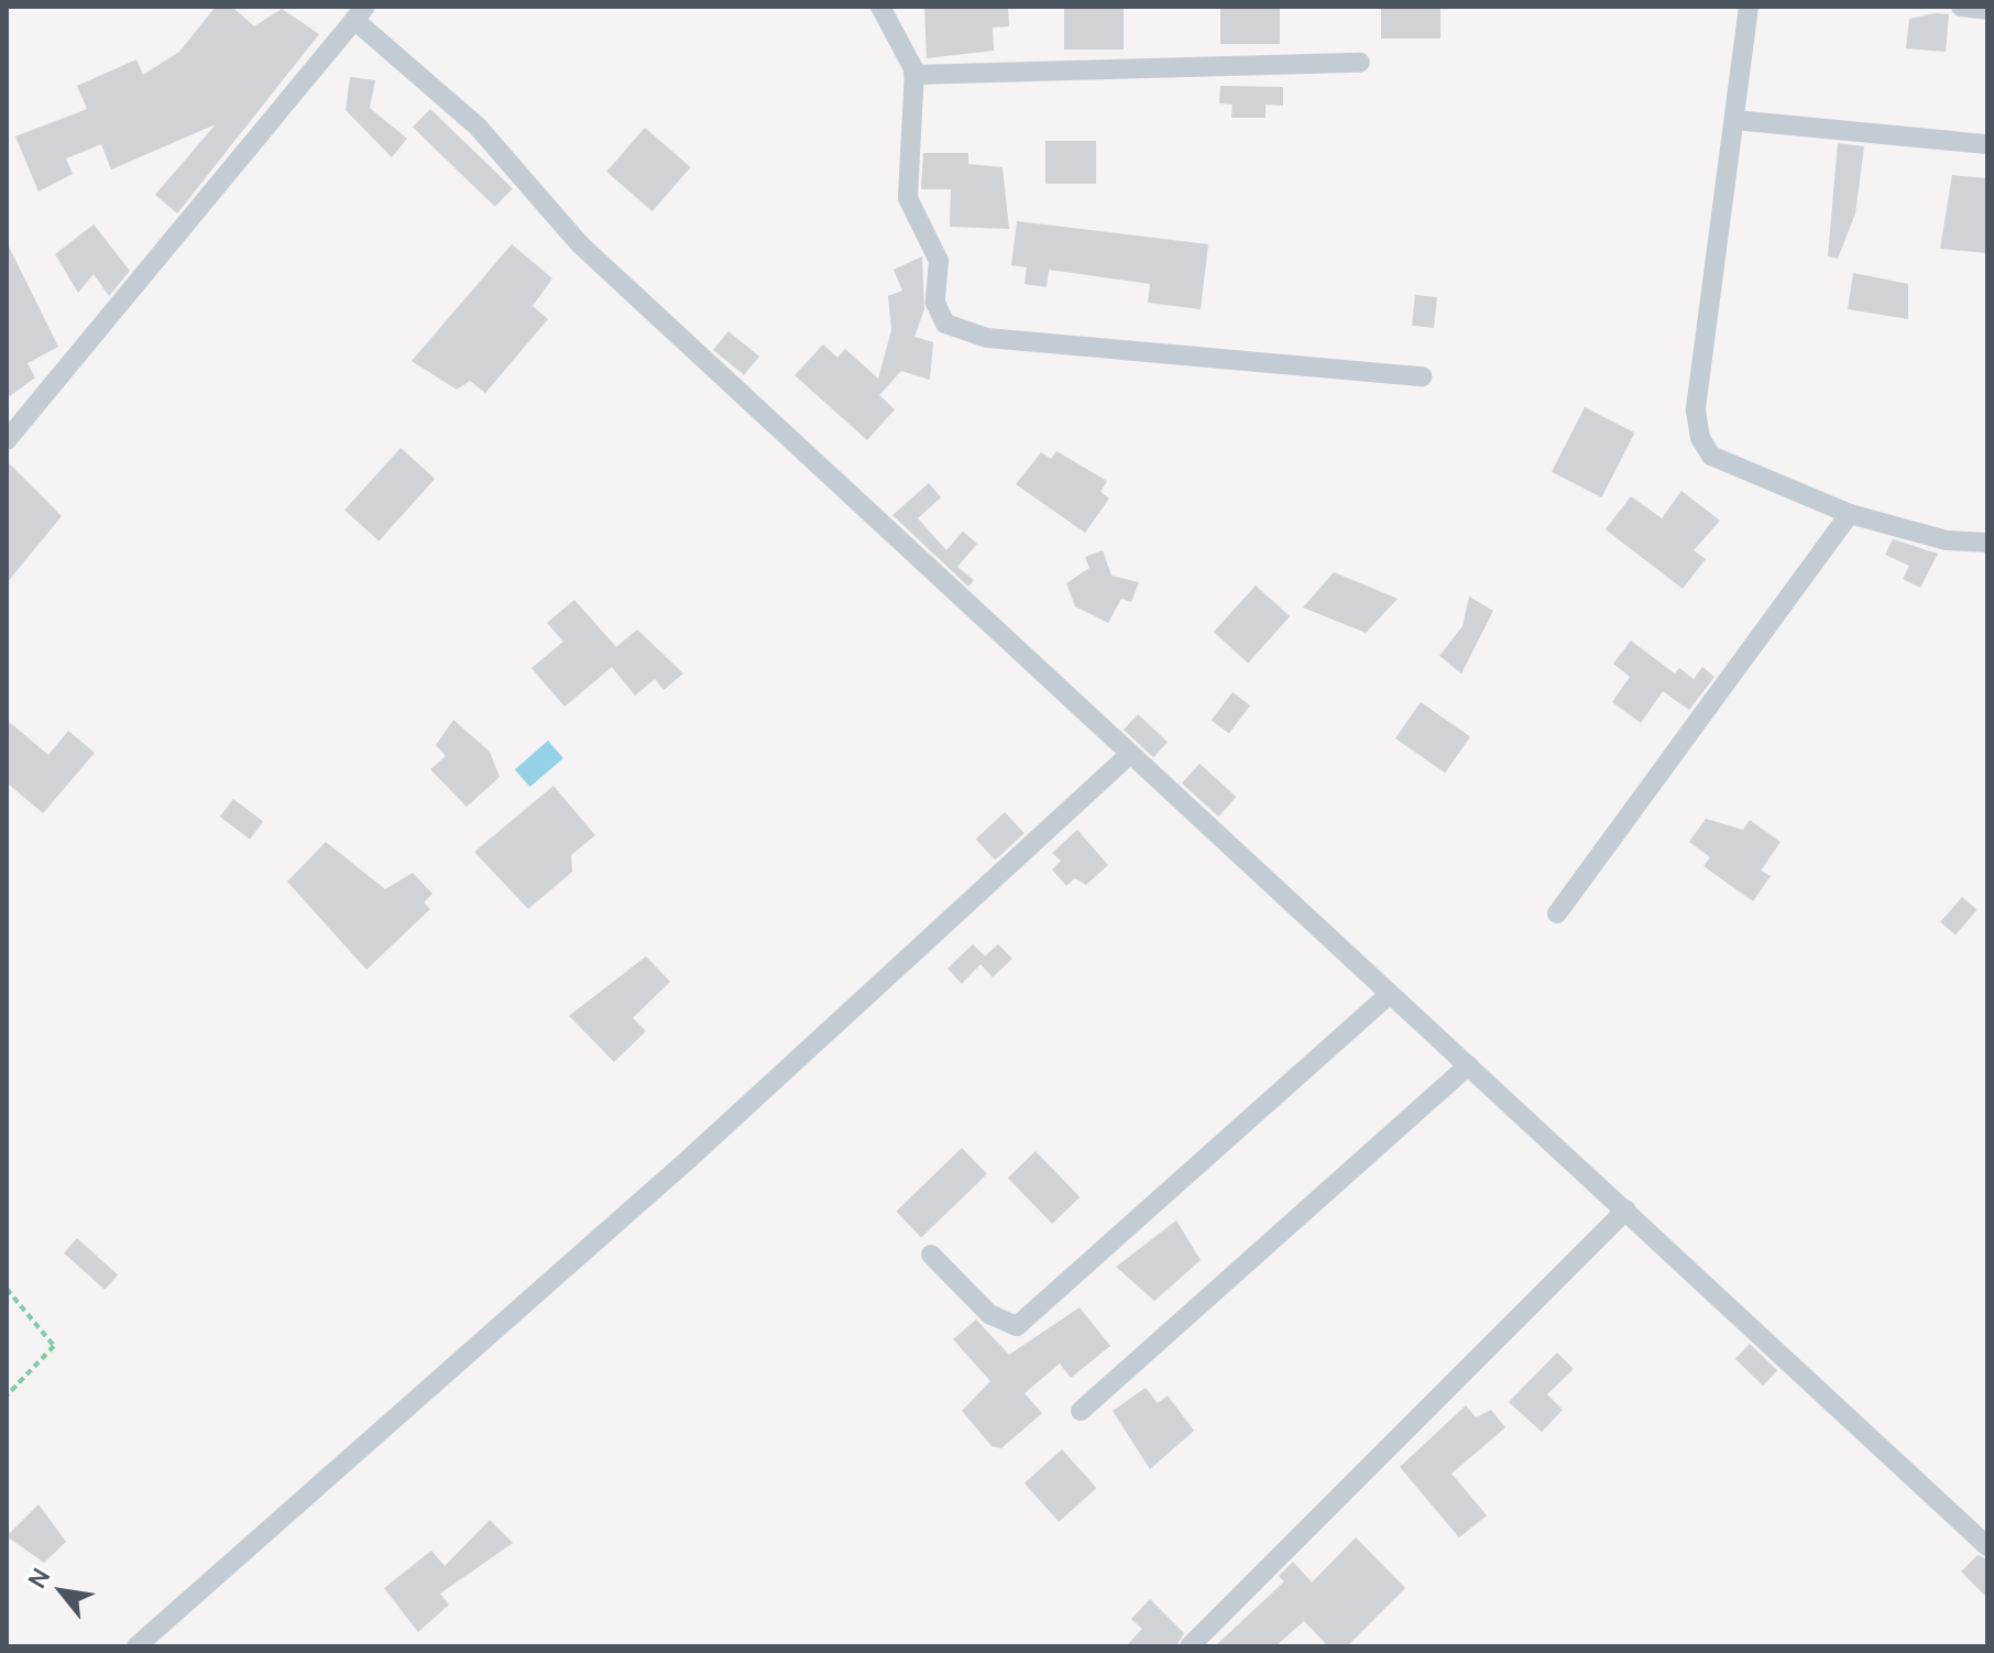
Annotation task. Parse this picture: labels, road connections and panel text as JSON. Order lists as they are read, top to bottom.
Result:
{
  "north": "top left"
}
